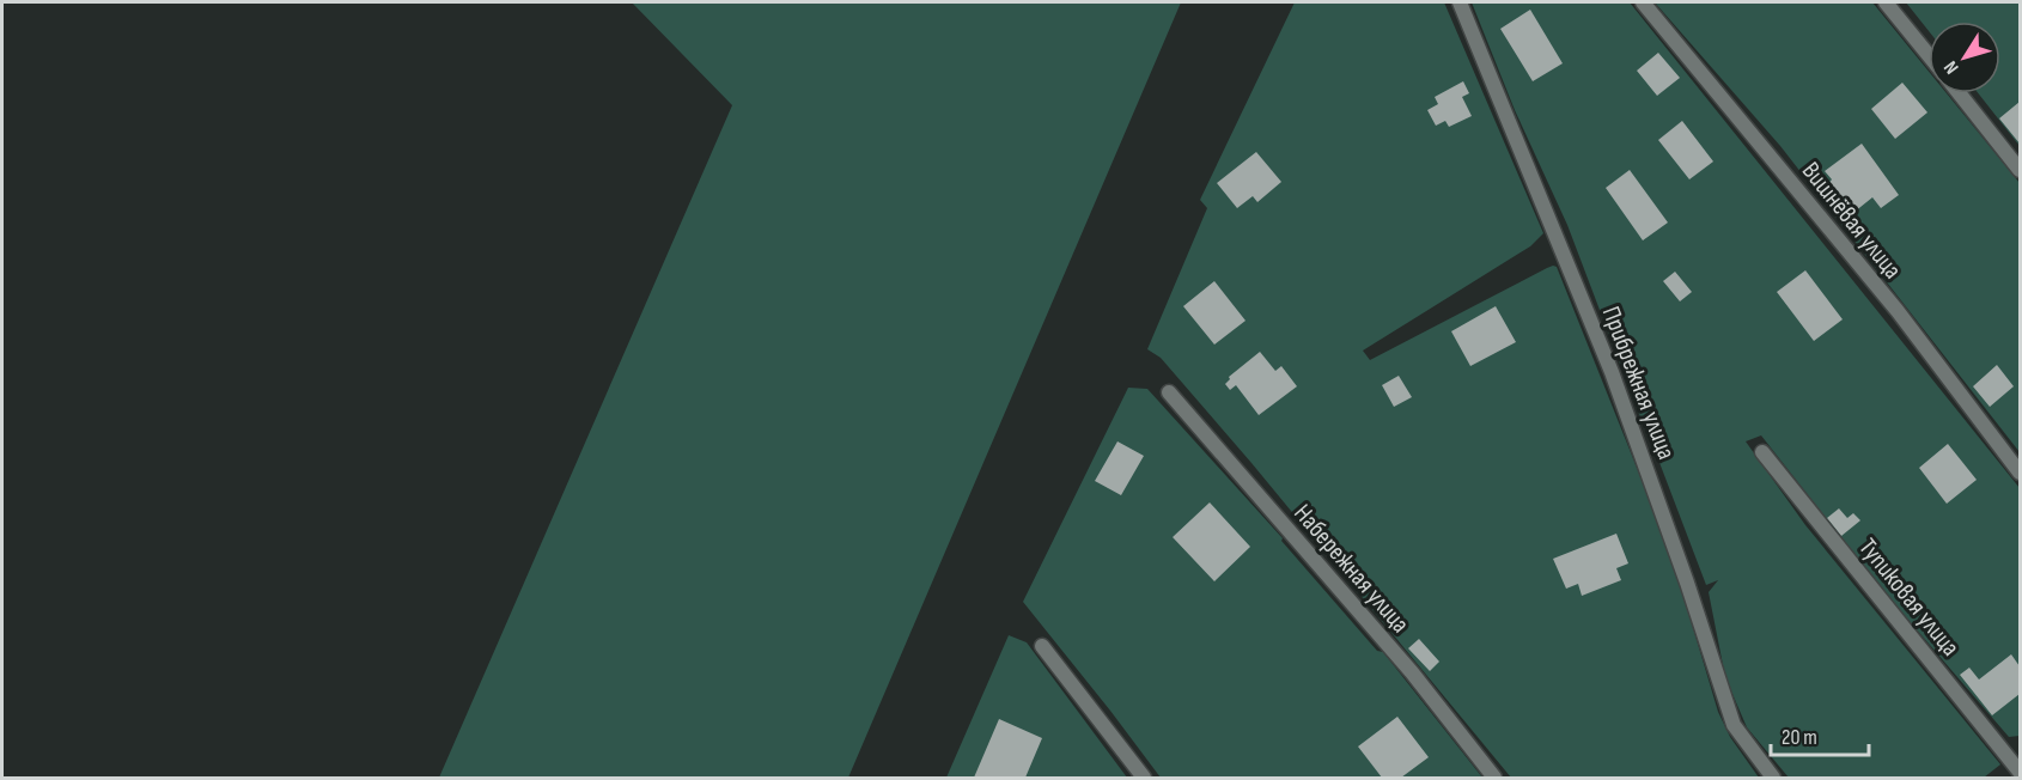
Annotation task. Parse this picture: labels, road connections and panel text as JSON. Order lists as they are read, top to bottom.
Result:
{
  "streets": {
    "lane": [
      "Вишнёвая улица",
      "Прибрежная улица",
      "Набережная улица",
      "Тупиковая улица"
    ]
  },
  "scale_bar": "20 m",
  "north": "bottom left"
}
